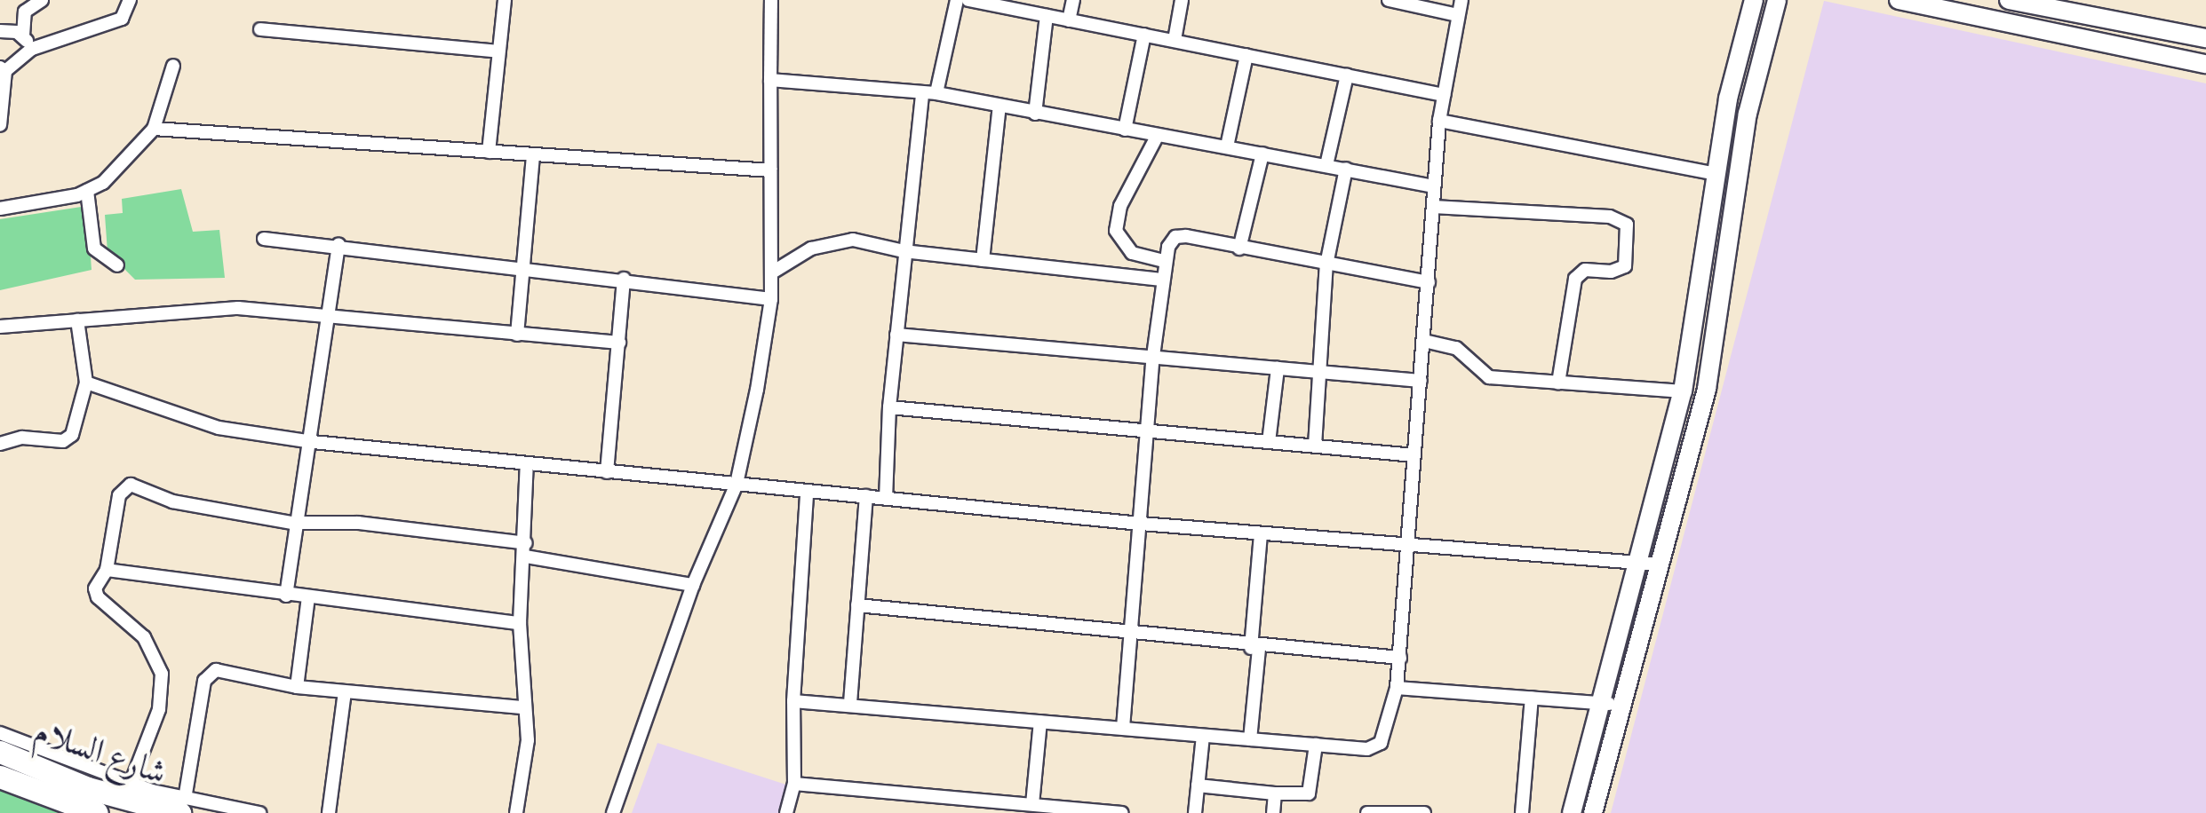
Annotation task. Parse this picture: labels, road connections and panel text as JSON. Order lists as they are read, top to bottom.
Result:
{
  "streets": {
    "highway": ["شارع السلام"]
  }
}
